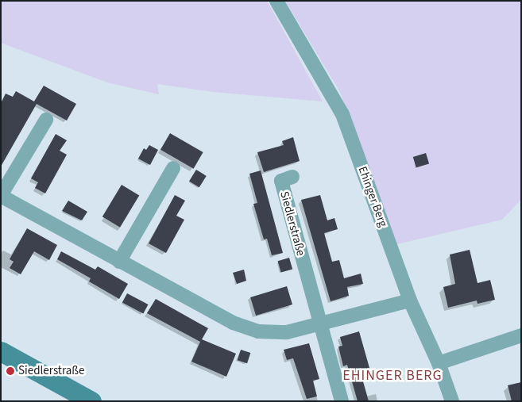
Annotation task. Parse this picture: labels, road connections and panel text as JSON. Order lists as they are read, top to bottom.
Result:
{
  "streets": {
    "street": ["Ehinger Berg", "Siedlerstraße"]
  },
  "districts": ["EHINGER BERG"],
  "places": ["Siedlerstraße"]
}
